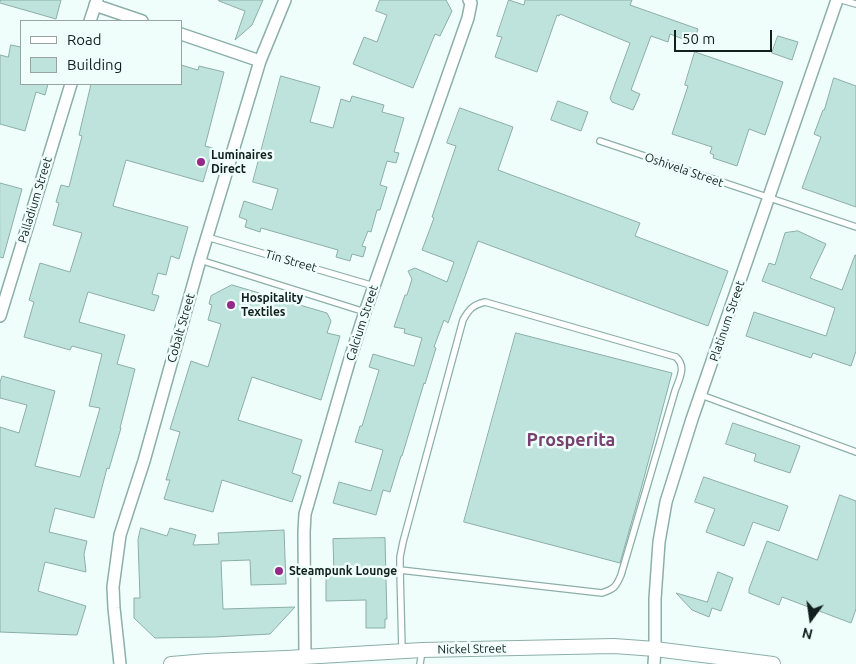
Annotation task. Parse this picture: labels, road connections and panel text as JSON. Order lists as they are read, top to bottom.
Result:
{
  "streets": {
    "street": [
      "Palladium Street",
      "Platinum Street",
      "Calcium Street",
      "Cobalt Street",
      "Nickel Street"
    ],
    "lane": ["Oshivela Street", "Tin Street"]
  },
  "crossings": [
    ["Oshivela Street", "Platinum Street"],
    ["Tin Street", "Calcium Street"],
    ["Tin Street", "Cobalt Street"],
    ["Platinum Street", "Nickel Street"],
    ["Calcium Street", "Nickel Street"]
  ],
  "districts": ["Prosperita"],
  "places": ["Luminaires Direct", "Hospitality Textiles", "Steampunk Lounge"],
  "legend": ["Road", "Building"],
  "scale_bar": "50 m",
  "north": "bottom"
}
